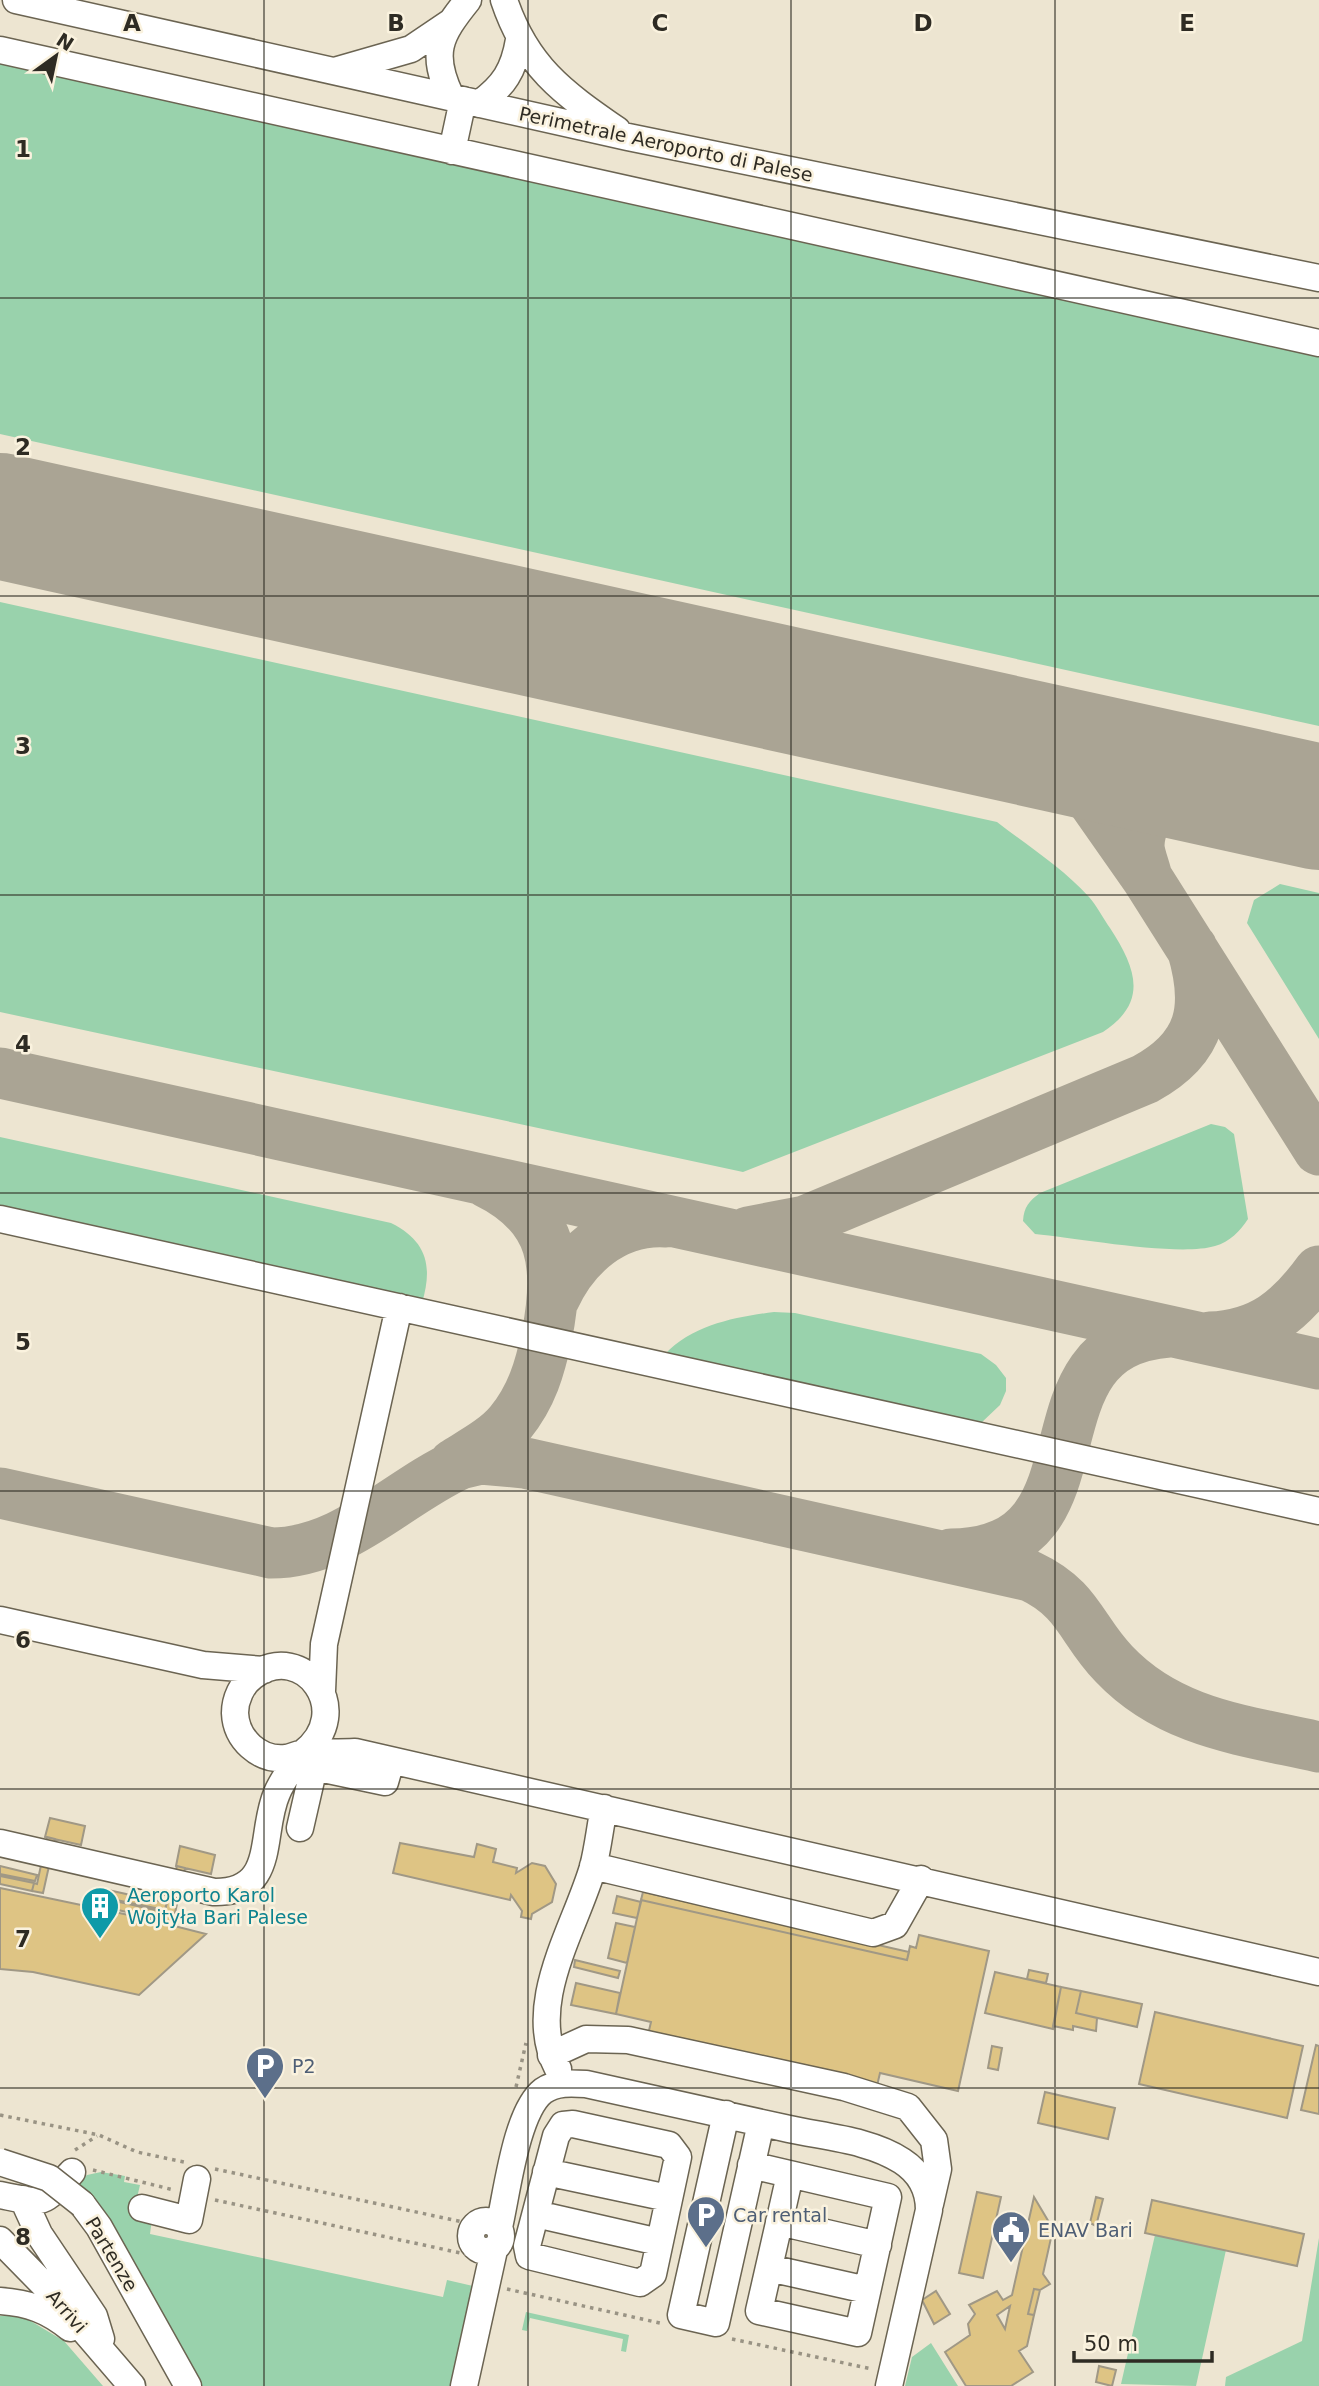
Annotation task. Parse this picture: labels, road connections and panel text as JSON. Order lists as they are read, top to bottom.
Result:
{
  "streets": {
    "street": ["Perimetrale Aeroporto di Palese", "Partenze", "Arrivi"]
  },
  "places": {
    "building": ["Aeroporto Karol Wojtyła Bari Palese"],
    "parking": ["P2", "Car rental"],
    "public building": ["ENAV Bari"]
  },
  "scale_bar": "50 m",
  "north": "top right",
  "grid": {
    "columns": [
      "A",
      "B",
      "C",
      "D",
      "E"
    ],
    "rows": [
      "1",
      "2",
      "3",
      "4",
      "5",
      "6",
      "7",
      "8"
    ]
  }
}
